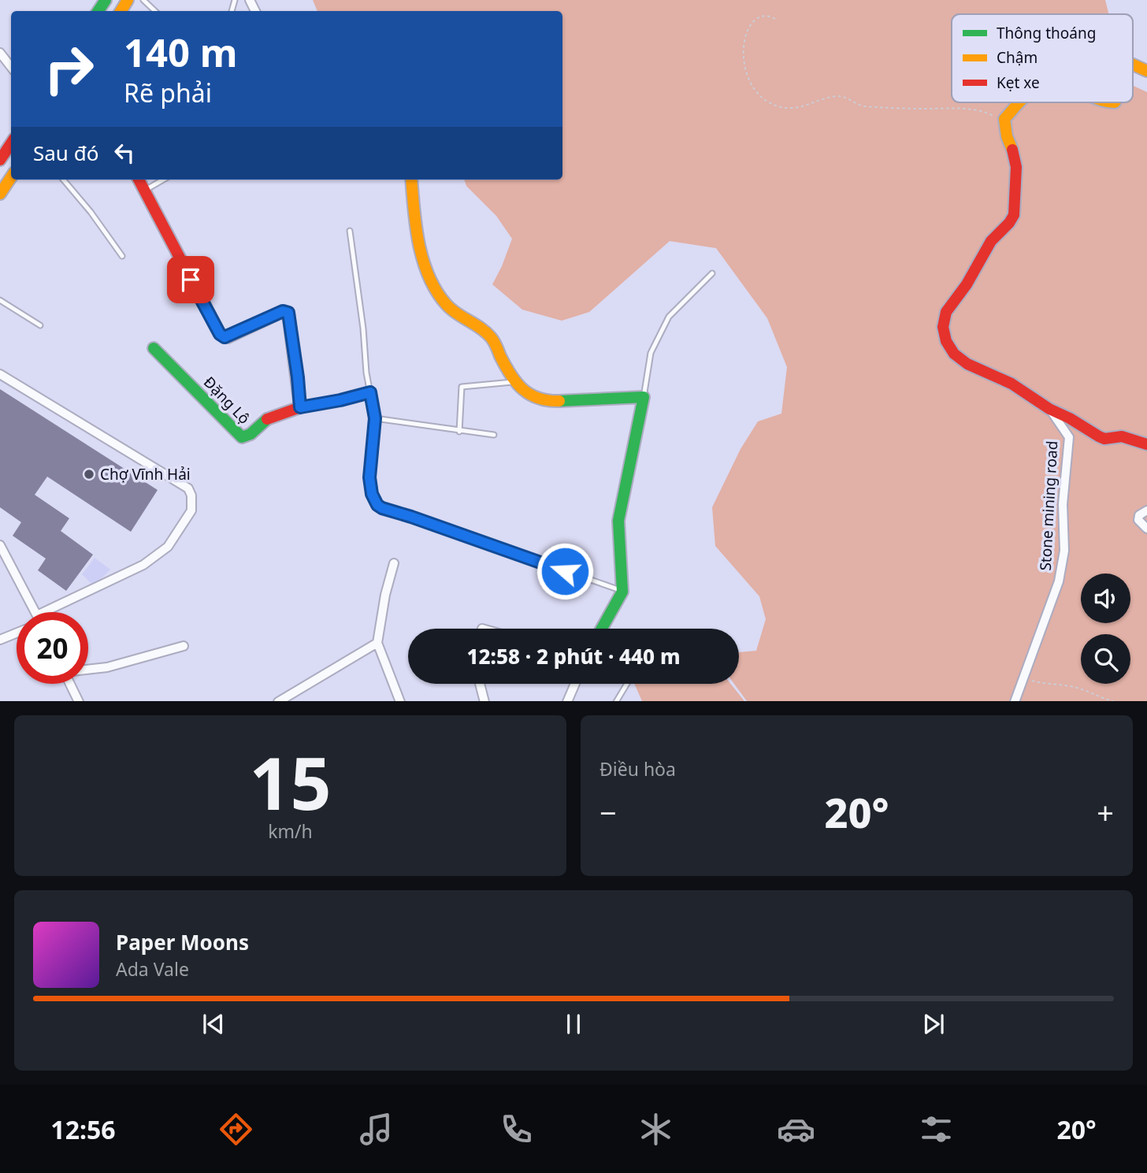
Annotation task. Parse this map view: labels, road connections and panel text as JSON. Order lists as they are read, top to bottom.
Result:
{
  "streets": {
    "street": ["Đặng Lộ", "Stone mining road"]
  },
  "places": ["Chợ Vĩnh Hải"],
  "legend": ["Thông thoáng", "Chậm", "Kẹt xe"],
  "page": {
    "turn": ["140 m", "Rẽ phải"],
    "then": "Sau đó",
    "limit": "20",
    "trip": "12:58 · 2 phút · 440 m",
    "tile": [
      ["15", "km/h"],
      "Điều hòa"
    ],
    "heat": ["−", "20°", "+"],
    "song": ["Paper Moons", "Ada Vale"],
    "tabs": ["12:56", "20°"]
  }
}
